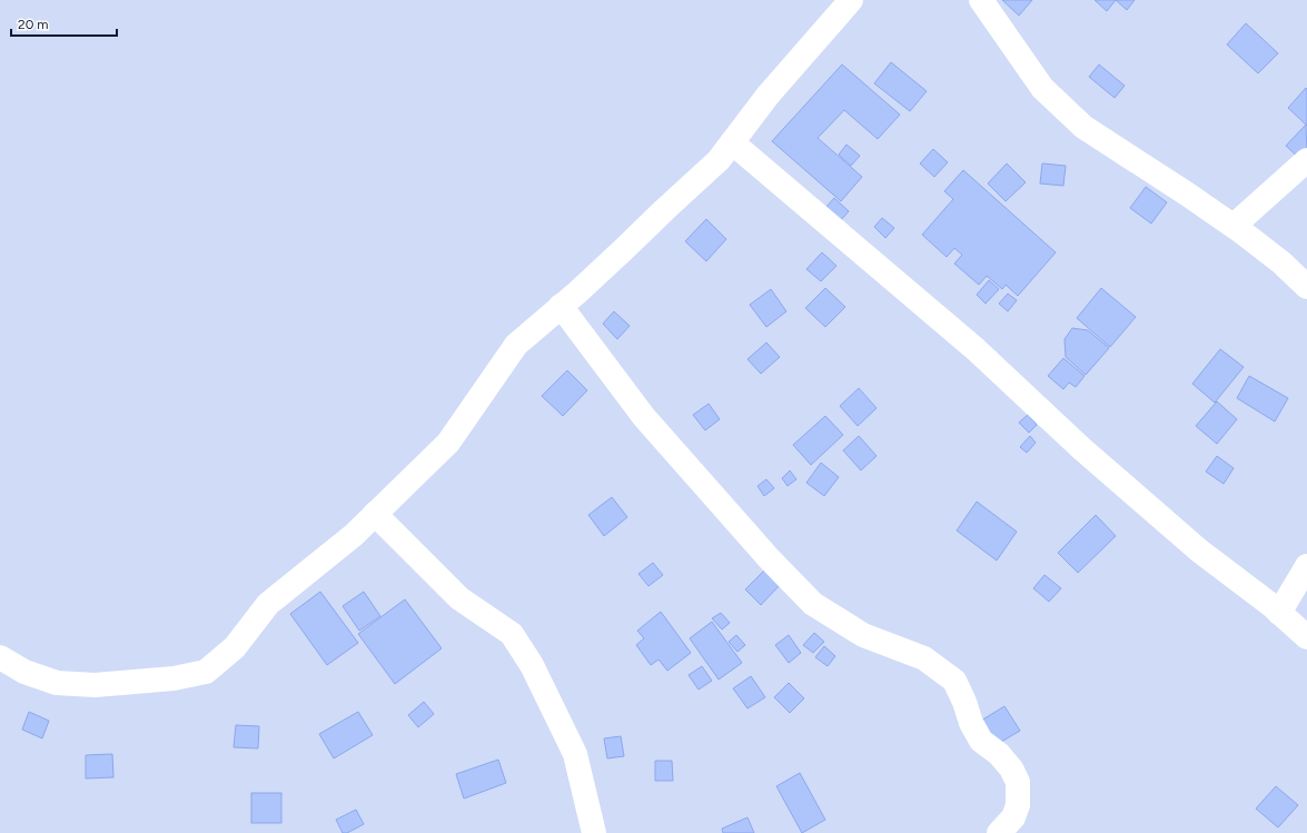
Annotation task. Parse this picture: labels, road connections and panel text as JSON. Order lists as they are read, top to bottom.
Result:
{
  "scale_bar": "20 m"
}
